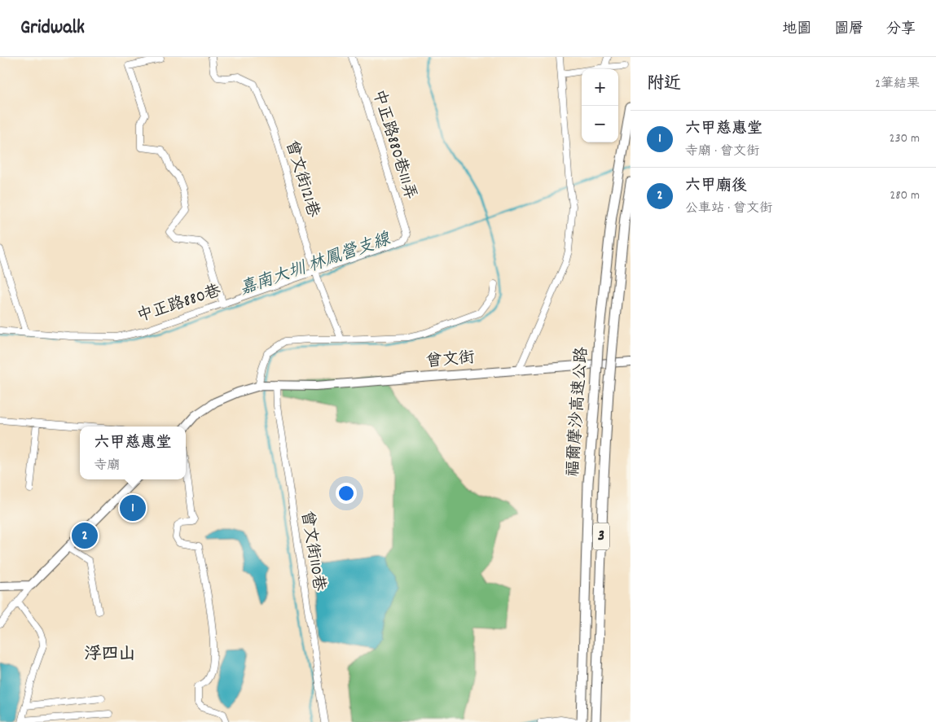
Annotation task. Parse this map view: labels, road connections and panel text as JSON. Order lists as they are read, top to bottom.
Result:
{
  "streets": {
    "highway": ["福爾摩沙高速公路", "3"],
    "main road": ["曾文街"],
    "street": [
      "中正路880巷111弄",
      "曾文街121巷",
      "中正路880巷",
      "曾文街110巷"
    ]
  },
  "crossings": [
    ["中正路880巷111弄", "中正路880巷"],
    ["曾文街121巷", "中正路880巷"],
    ["曾文街", "曾文街110巷"]
  ],
  "districts": ["浮四山"],
  "water": ["嘉南大圳 林鳳營支線"],
  "page": {
    "header": "Gridwalk",
    "nav": ["地圖", "圖層", "分享"],
    "heading": ["附近", "2筆結果"],
    "map_buttons": ["+", "−"],
    "list": [
      {
        "mark": "1",
        "name": "六甲慈惠堂",
        "note": "寺廟 · 曾文街",
        "value": "230 m"
      },
      {
        "mark": "2",
        "name": "六甲廟後",
        "note": "公車站 · 曾文街",
        "value": "280 m"
      }
    ],
    "popup": ["六甲慈惠堂", "寺廟"],
    "pins": ["1", "2"]
  }
}
